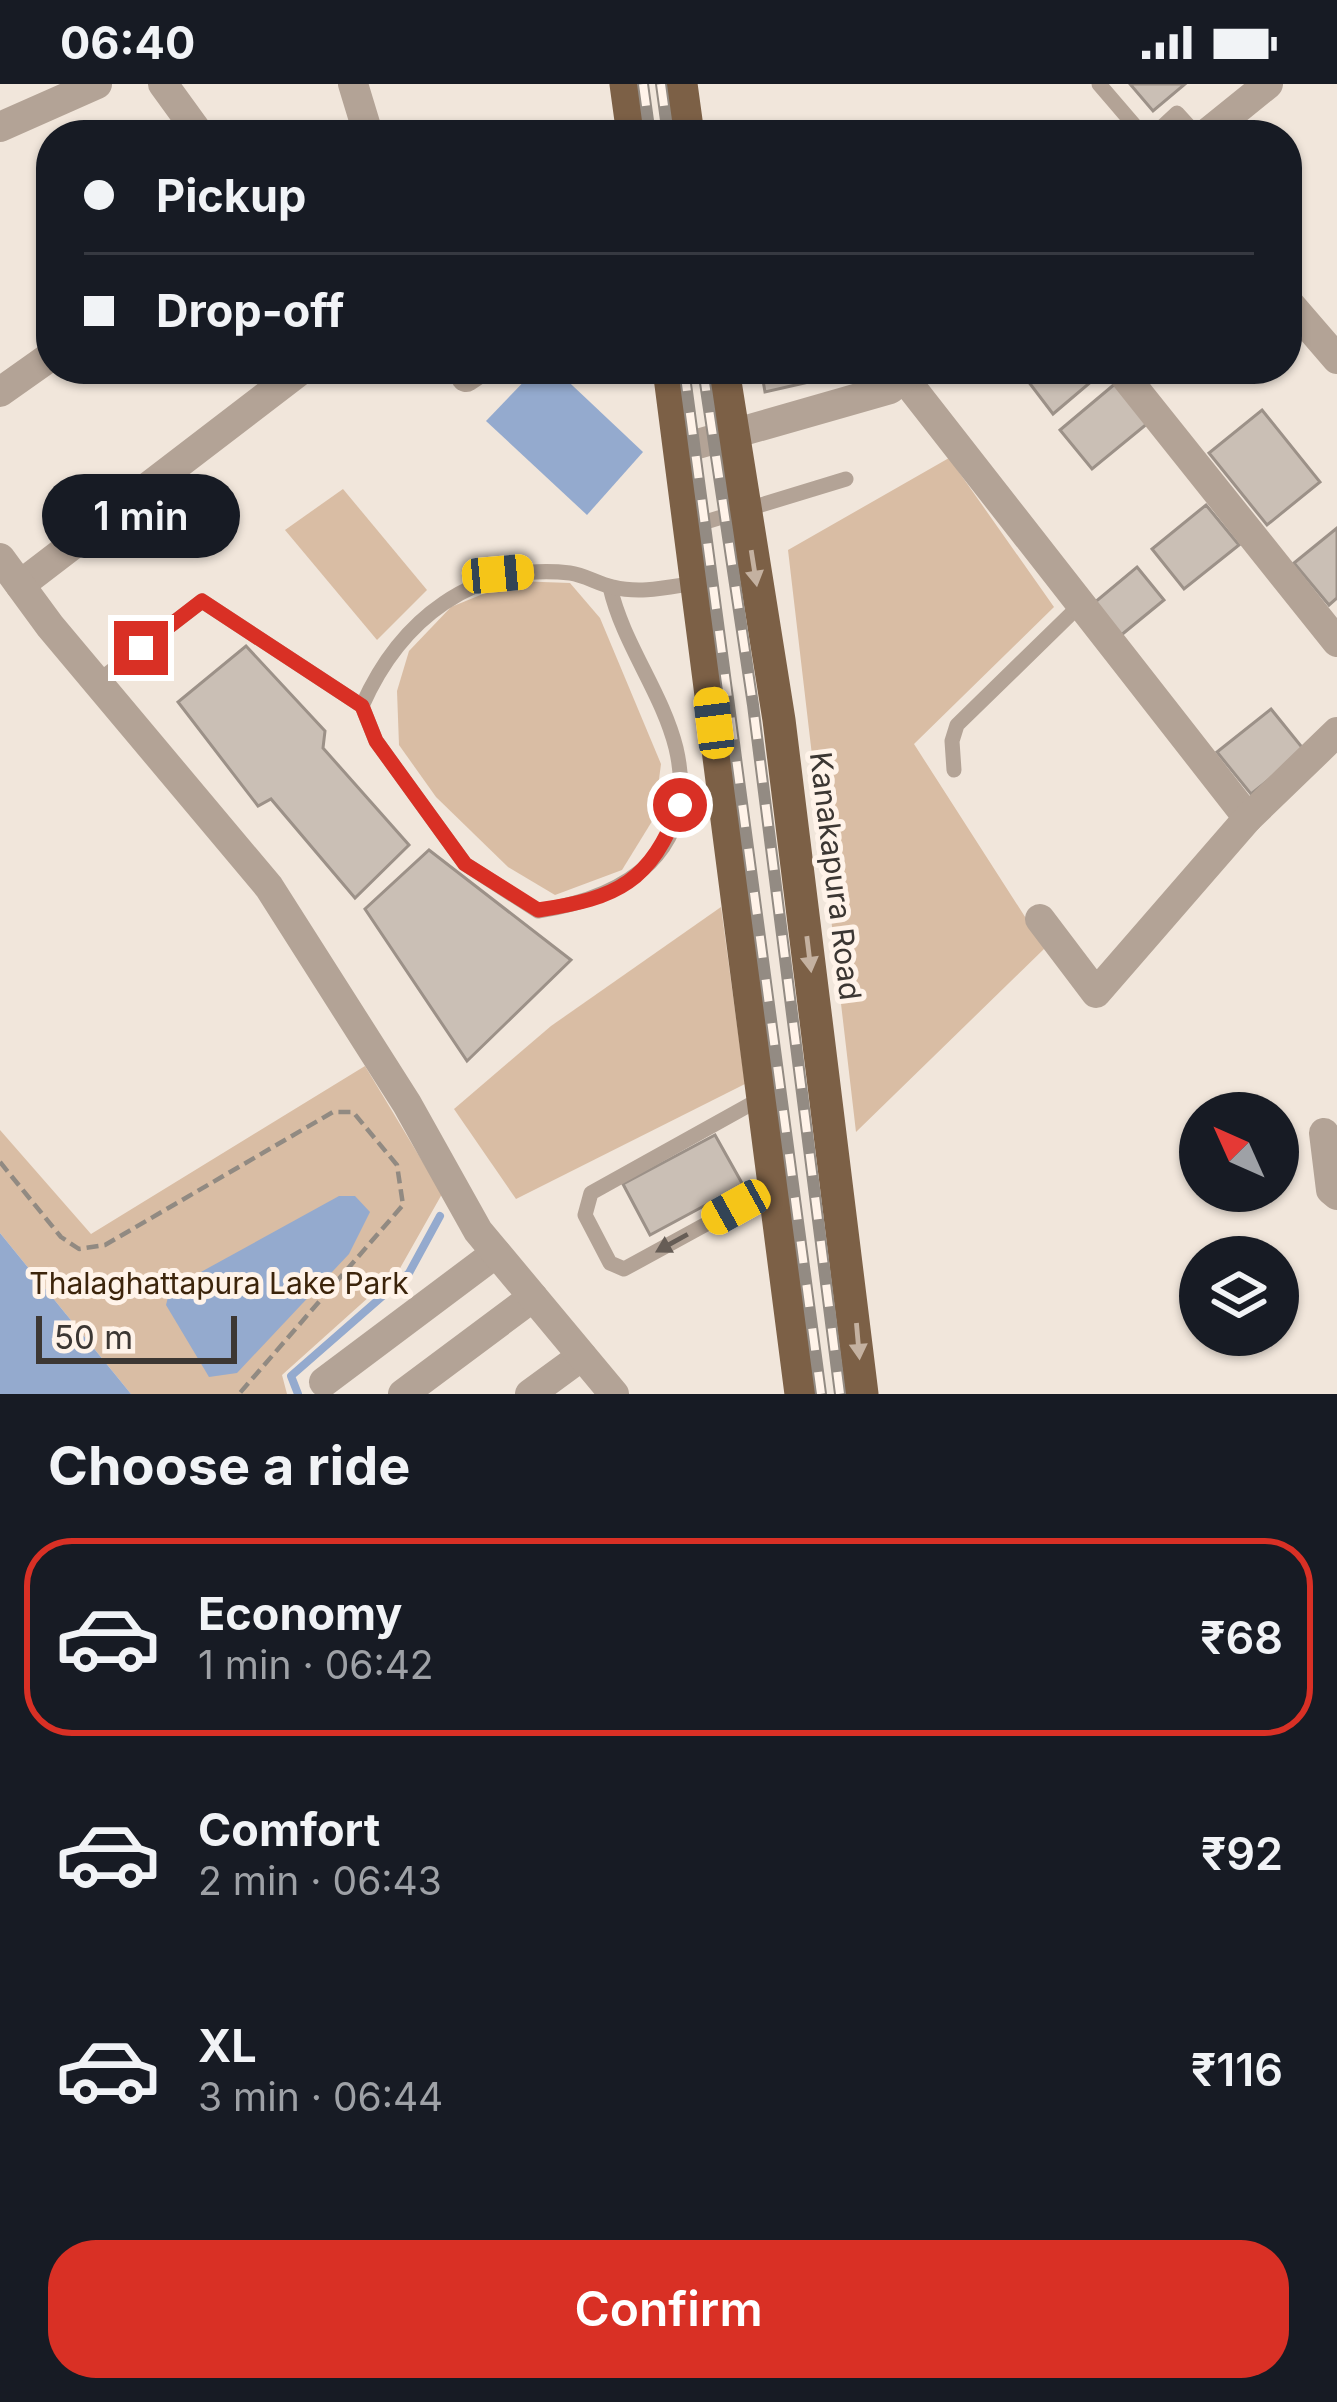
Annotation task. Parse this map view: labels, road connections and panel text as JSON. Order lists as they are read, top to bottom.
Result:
{
  "streets": {
    "highway": ["Kanakapura Road"]
  },
  "parks": ["Thalaghattapura Lake Park"],
  "scale_bar": "50 m",
  "north": "top left",
  "page": {
    "status": "06:40",
    "banner": ["Pickup", "Drop-off"],
    "bubble": "1 min",
    "scale": "50 m",
    "heading": "Choose a ride",
    "list": [
      {
        "name": "Economy",
        "note": "1 min · 06:42",
        "value": "₹68"
      },
      {
        "name": "Comfort",
        "note": "2 min · 06:43",
        "value": "₹92"
      },
      {
        "name": "XL",
        "note": "3 min · 06:44",
        "value": "₹116"
      }
    ],
    "buttons": "Confirm"
  }
}
